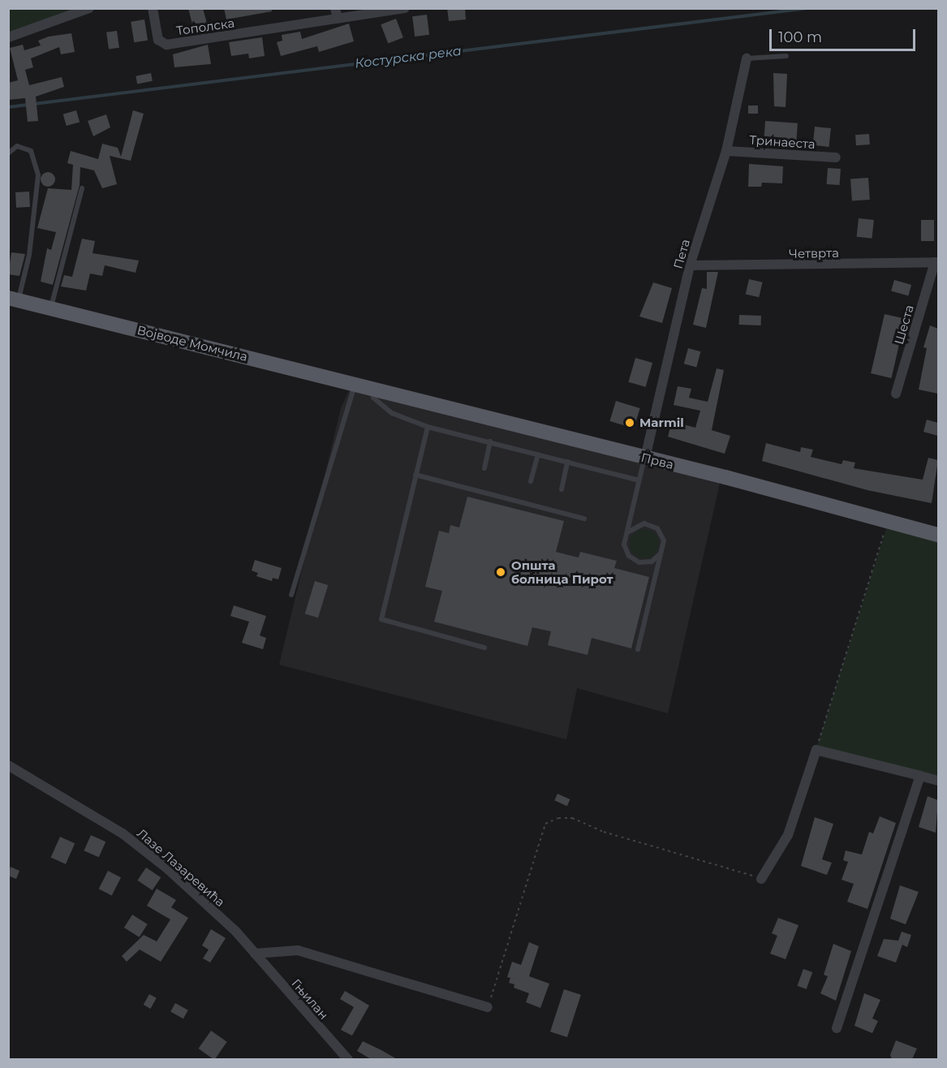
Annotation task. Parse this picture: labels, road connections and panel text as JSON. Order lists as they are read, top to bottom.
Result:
{
  "streets": {
    "main road": ["Војводе Момчила", "Прва"],
    "street": [
      "Тополска",
      "Тринаеста",
      "Четврта",
      "Пета",
      "Шеста",
      "Лазе Лазаревића",
      "Гњилан"
    ]
  },
  "crossings": [
    ["Тринаеста", "Пета"],
    ["Четврта", "Пета"],
    ["Четврта", "Шеста"],
    ["Пета", "Прва"],
    ["Војводе Момчила", "Прва"],
    ["Лазе Лазаревића", "Гњилан"]
  ],
  "water": ["Костурска река"],
  "places": ["Marmil", "Општа болница Пирот"],
  "scale_bar": "100 m"
}
